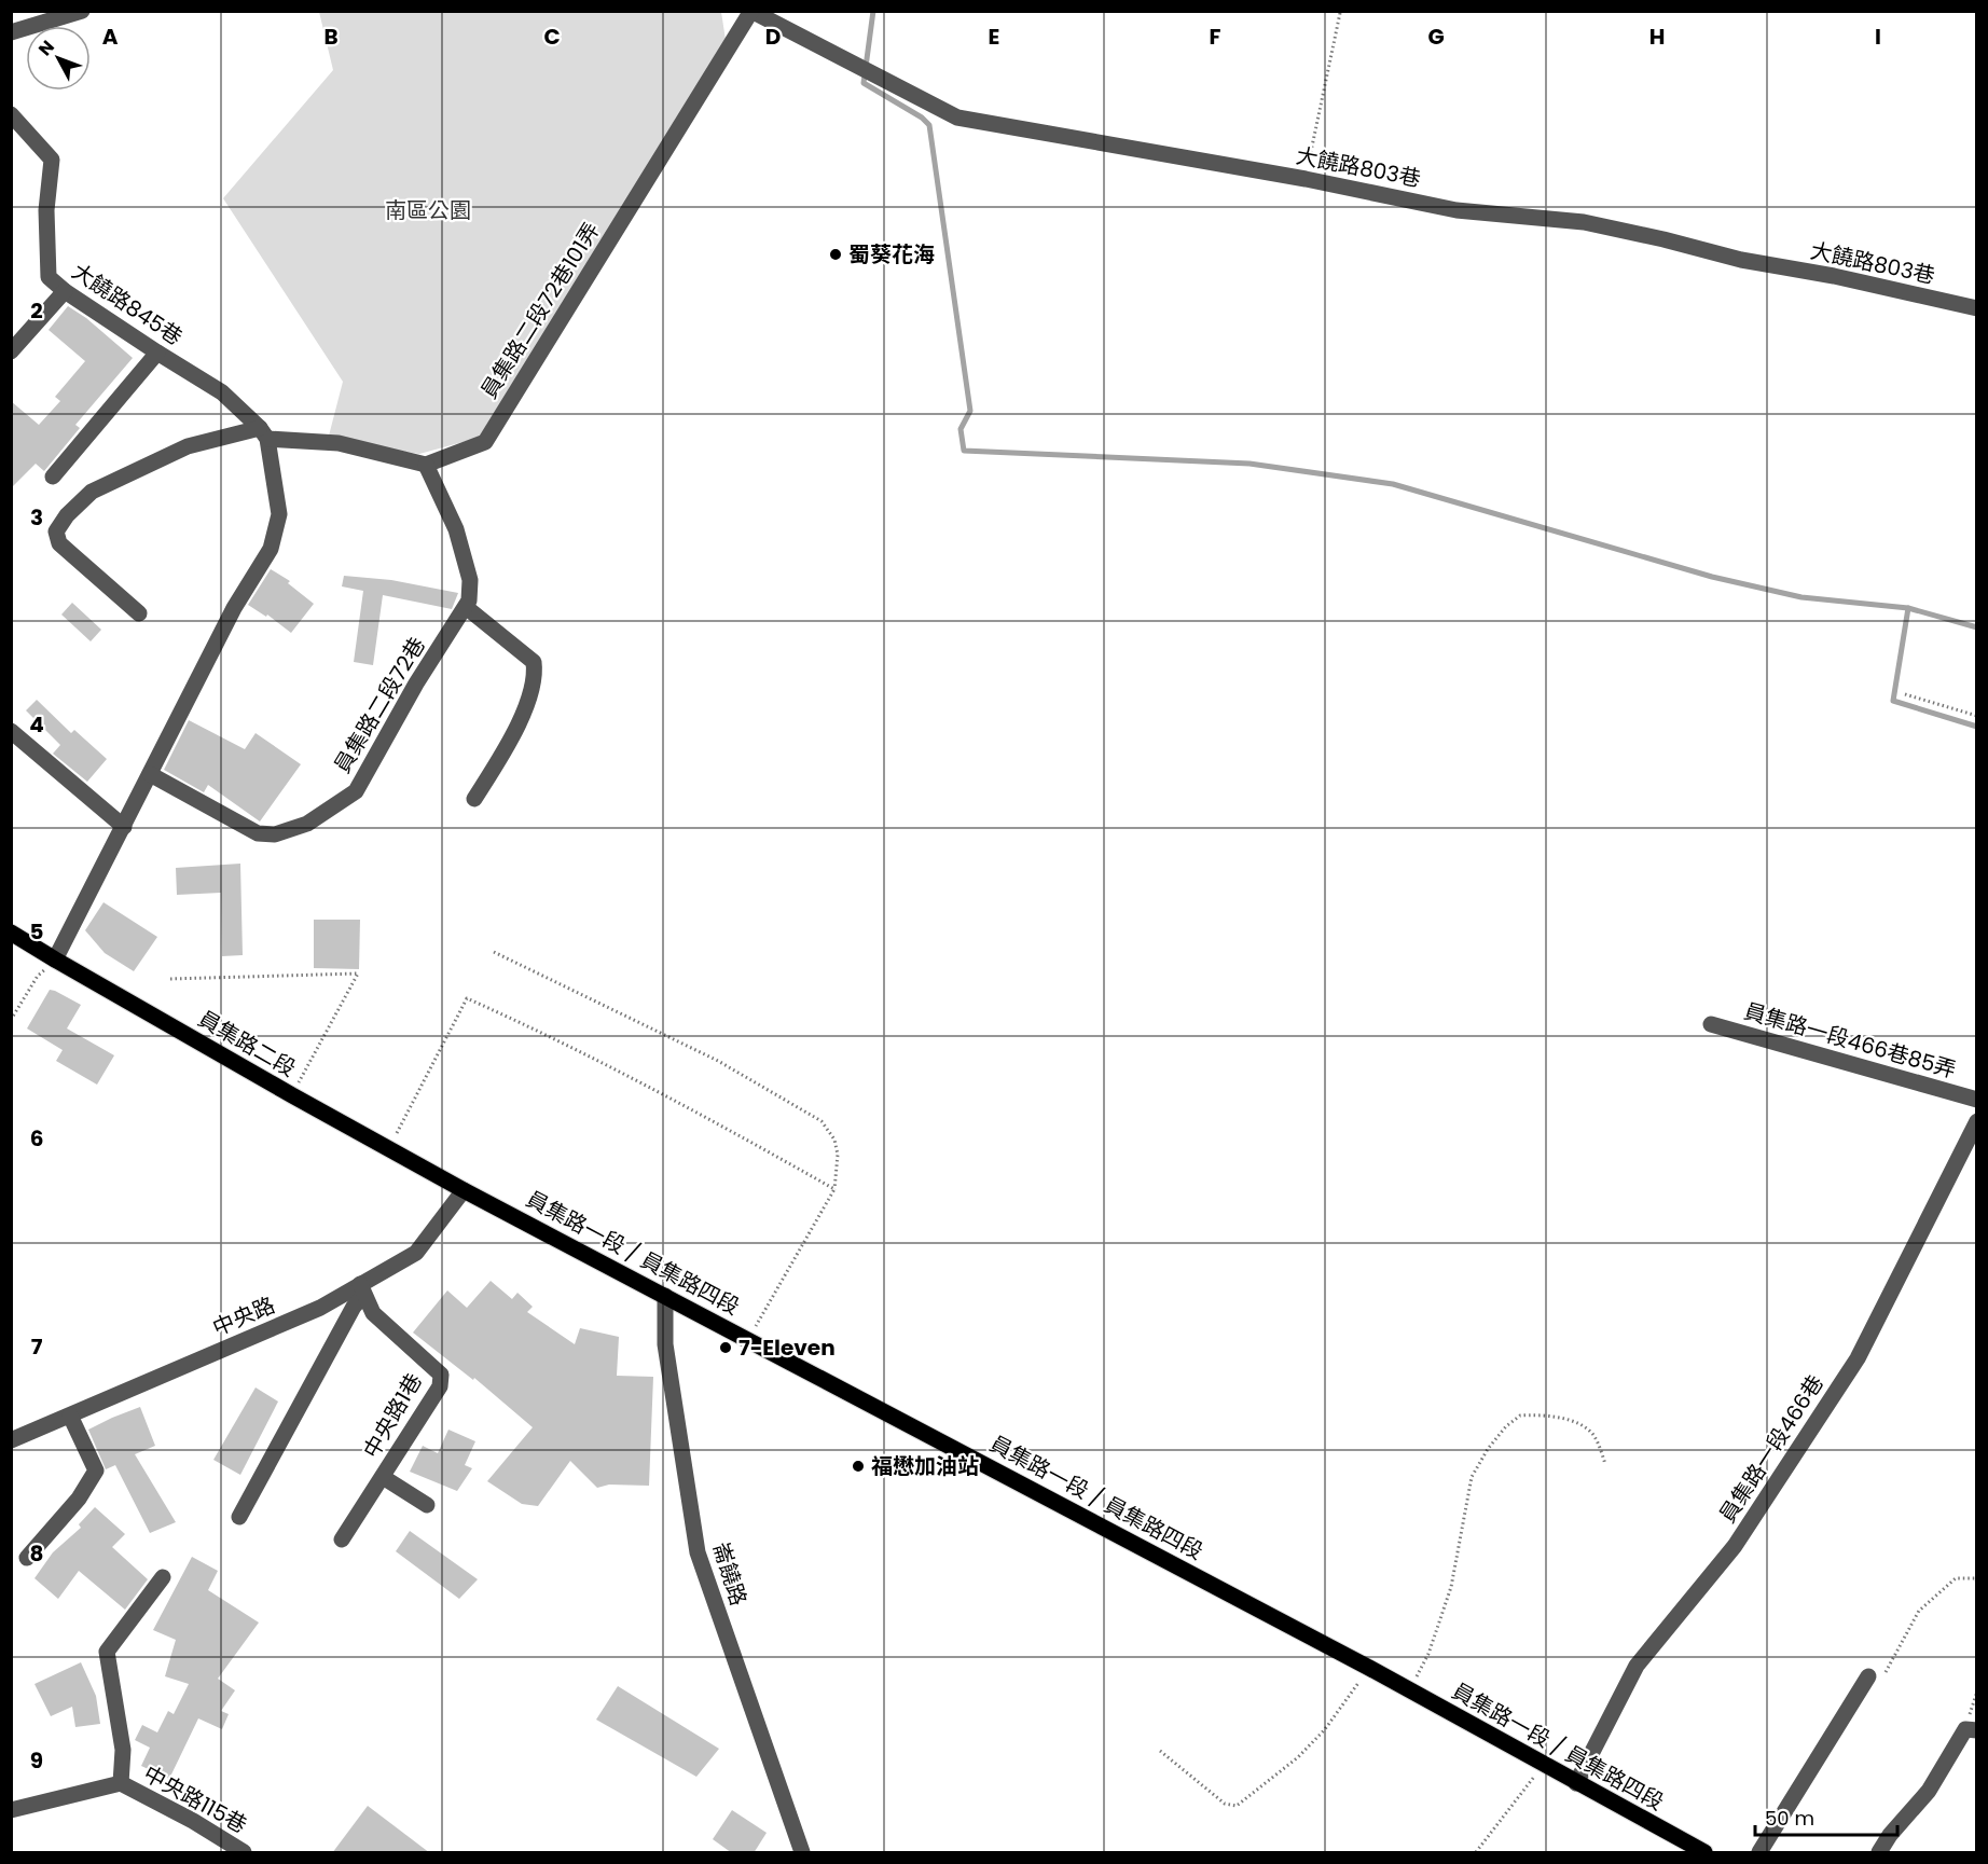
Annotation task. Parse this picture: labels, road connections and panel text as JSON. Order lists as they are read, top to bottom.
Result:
{
  "streets": {
    "main road": ["員集路二段", "員集路一段 / 員集路四段"],
    "street": [
      "大饒路803巷",
      "大饒路845巷",
      "員集路二段72巷101弄",
      "員集路二段72巷",
      "員集路一段466巷85弄",
      "中央路",
      "中央路1巷",
      "員集路一段466巷",
      "崙饒路",
      "中央路115巷"
    ]
  },
  "crossings": [
    ["大饒路803巷", "員集路二段72巷101弄"],
    ["員集路二段72巷101弄", "員集路二段72巷"],
    ["員集路二段", "員集路一段 / 員集路四段"],
    ["員集路二段", "中央路"],
    ["員集路一段 / 員集路四段", "中央路"],
    ["員集路一段 / 員集路四段", "員集路一段466巷"],
    ["員集路一段 / 員集路四段", "崙饒路"],
    ["中央路", "中央路1巷"]
  ],
  "parks": ["南區公園"],
  "places": ["蜀葵花海", "7-Eleven", "福懋加油站"],
  "scale_bar": "50 m",
  "north": "top left",
  "grid": {
    "columns": [
      "A",
      "B",
      "C",
      "D",
      "E",
      "F",
      "G",
      "H",
      "I"
    ],
    "rows": [
      "2",
      "3",
      "4",
      "5",
      "6",
      "7",
      "8",
      "9"
    ]
  }
}
